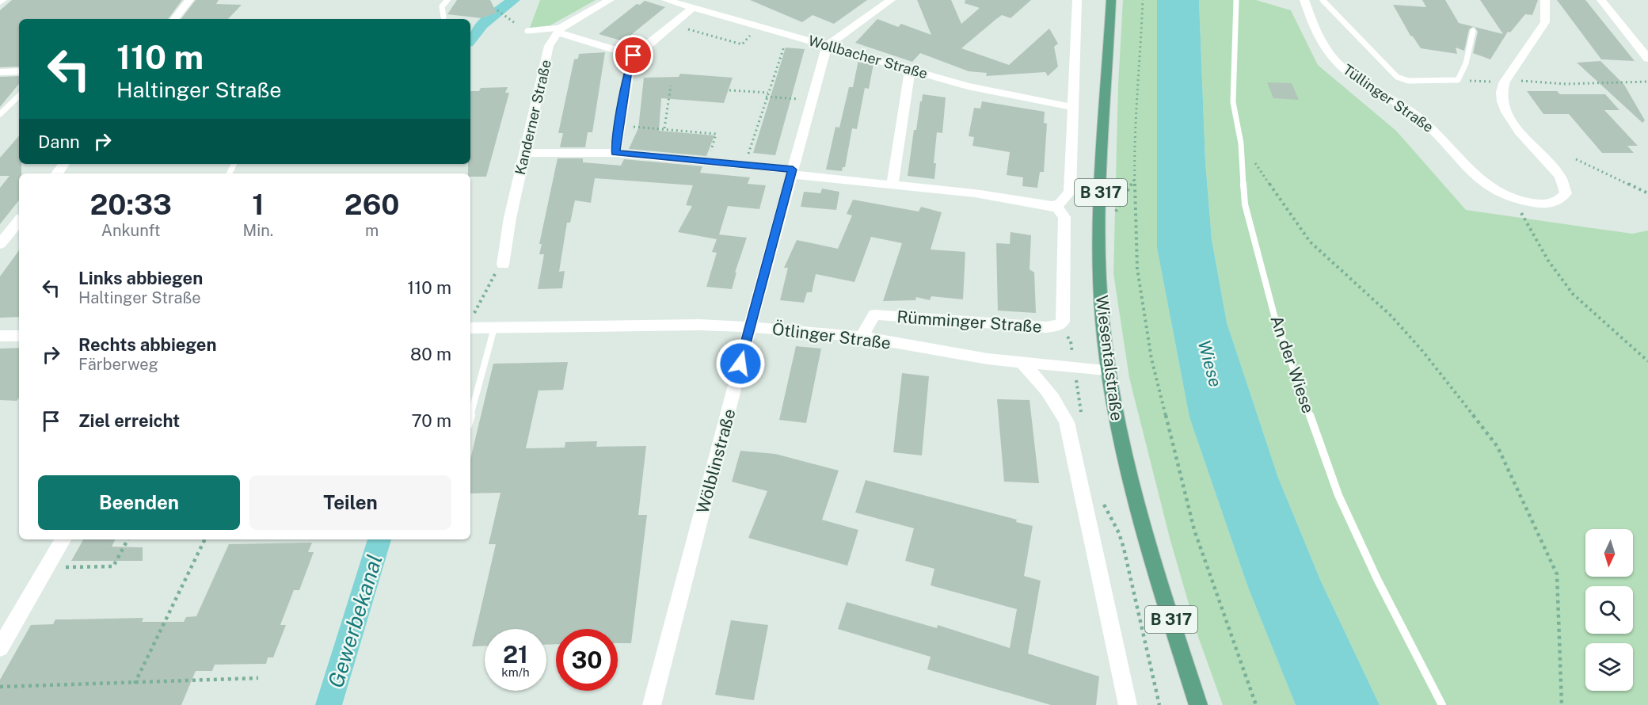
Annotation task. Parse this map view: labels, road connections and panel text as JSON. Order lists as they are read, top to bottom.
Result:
{
  "streets": {
    "main road": ["B 317", "Wiesentalstraße"],
    "street": [
      "Wollbacher Straße",
      "Tüllinger Straße",
      "Kanderner Straße",
      "Rümminger Straße",
      "Ötlinger Straße",
      "Wölblinstraße"
    ],
    "lane": ["An der Wiese"]
  },
  "crossings": [
    ["Wollbacher Straße", "Wölblinstraße"],
    ["Rümminger Straße", "Ötlinger Straße"],
    ["Ötlinger Straße", "Wiesentalstraße"],
    ["Ötlinger Straße", "Wölblinstraße"]
  ],
  "water": ["Wiese", "Gewerbekanal"],
  "north": "bottom",
  "page": {
    "turn": ["110 m", "Haltinger Straße"],
    "then": "Dann",
    "eta": [
      "20:33",
      "Ankunft",
      "1",
      "Min.",
      "260",
      "m"
    ],
    "list": [
      {
        "name": "Links abbiegen",
        "note": "Haltinger Straße",
        "value": "110 m"
      },
      {
        "name": "Rechts abbiegen",
        "note": "Färberweg",
        "value": "80 m"
      },
      {
        "name": "Ziel erreicht",
        "value": "70 m"
      }
    ],
    "buttons": ["Beenden", "Teilen"],
    "speed": "21 km/h",
    "limit": "30"
  }
}
